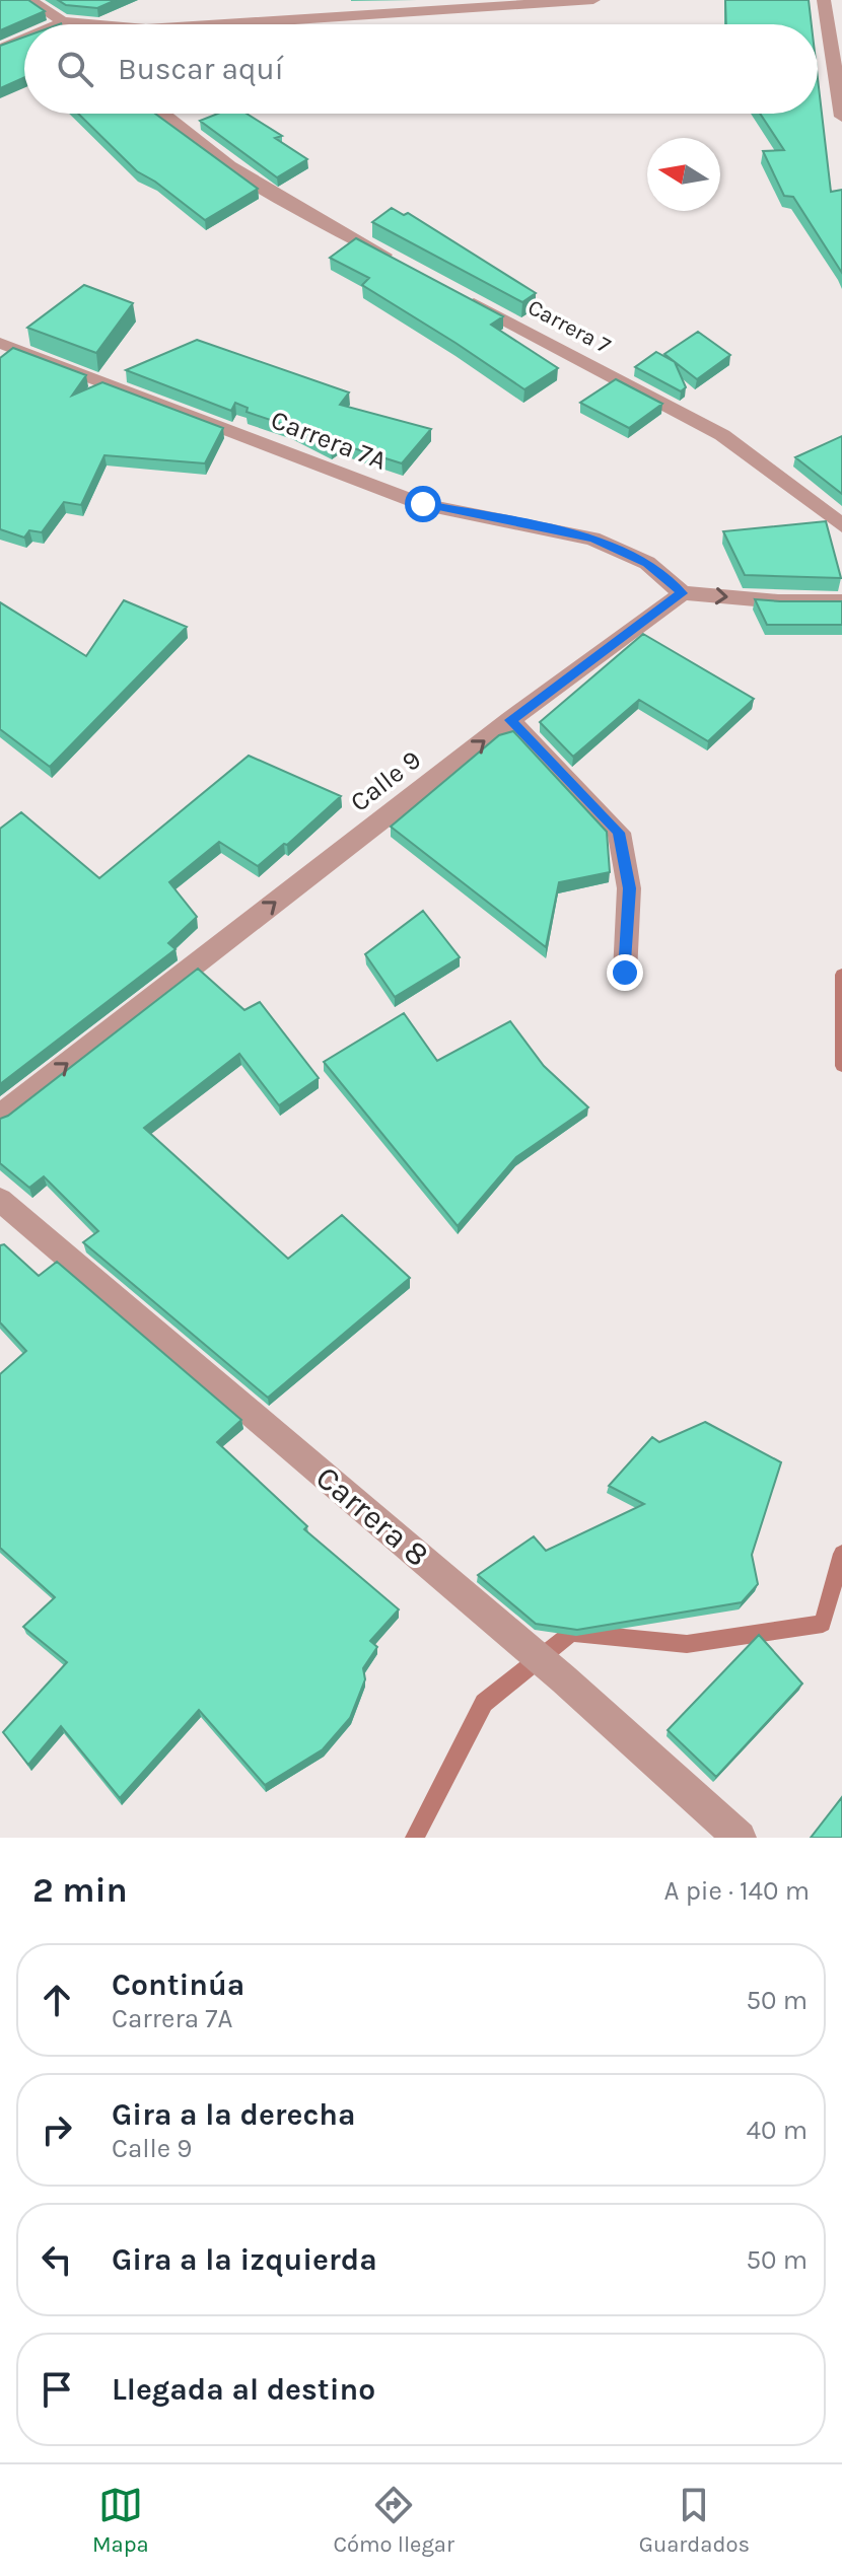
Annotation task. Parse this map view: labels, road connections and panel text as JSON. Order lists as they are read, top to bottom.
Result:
{
  "streets": {
    "street": [
      "Carrera 7",
      "Carrera 7A",
      "Calle 9",
      "Carrera 8"
    ]
  },
  "crossings": [
    ["Carrera 7A", "Calle 9"]
  ],
  "one_way": ["Calle 9"],
  "north": "left",
  "page": {
    "search": "Buscar aquí",
    "heading": ["2 min", "A pie · 140 m"],
    "list": [
      ["Continúa", "Carrera 7A", "50 m"],
      ["Gira a la derecha", "Calle 9", "40 m"],
      ["Gira a la izquierda", "50 m"],
      "Llegada al destino"
    ],
    "nav": ["Mapa", "Cómo llegar", "Guardados"]
  }
}
